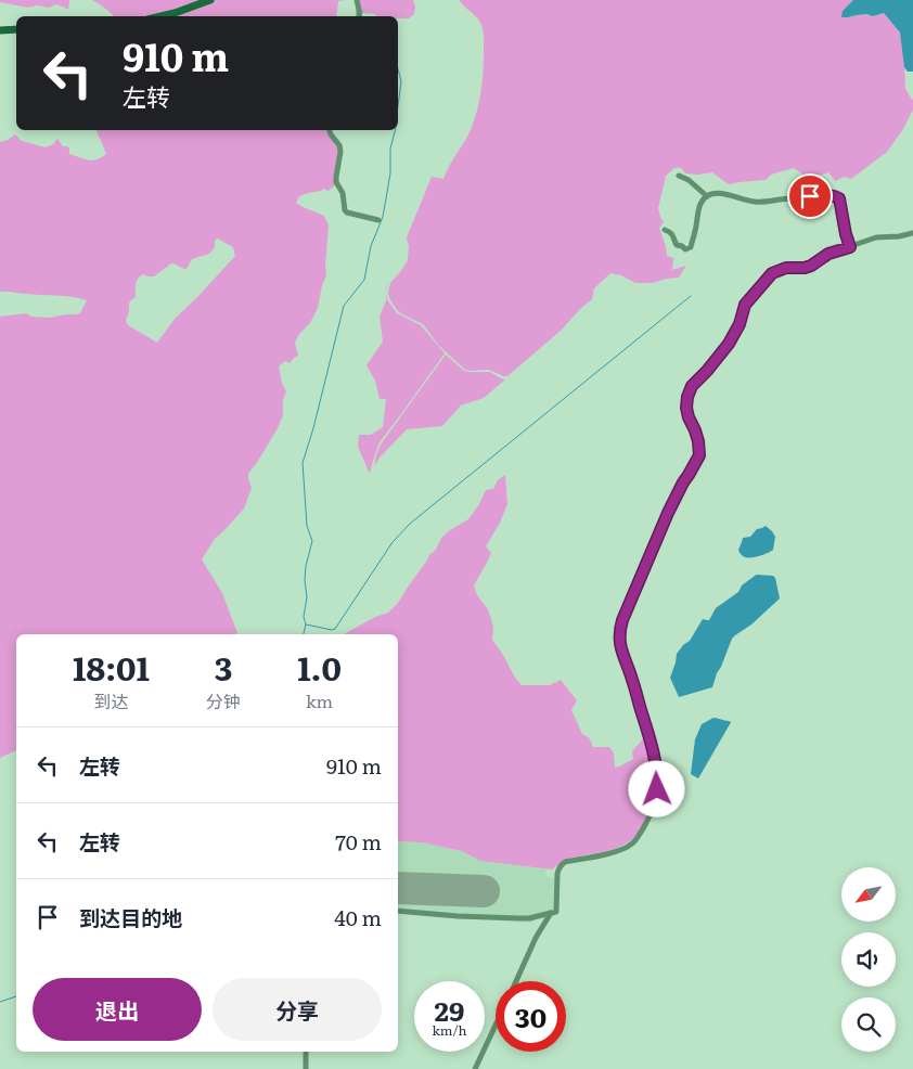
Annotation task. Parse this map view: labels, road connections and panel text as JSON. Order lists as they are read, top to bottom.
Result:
{
  "north": "bottom left",
  "page": {
    "turn": ["910 m", "左转"],
    "eta": [
      "18:01",
      "到达",
      "3",
      "分钟",
      "1.0",
      "km"
    ],
    "list": [
      {
        "name": "左转",
        "value": "910 m"
      },
      {
        "name": "左转",
        "value": "70 m"
      },
      {
        "name": "到达目的地",
        "value": "40 m"
      }
    ],
    "buttons": ["退出", "分享"],
    "speed": "29 km/h",
    "limit": "30"
  }
}
